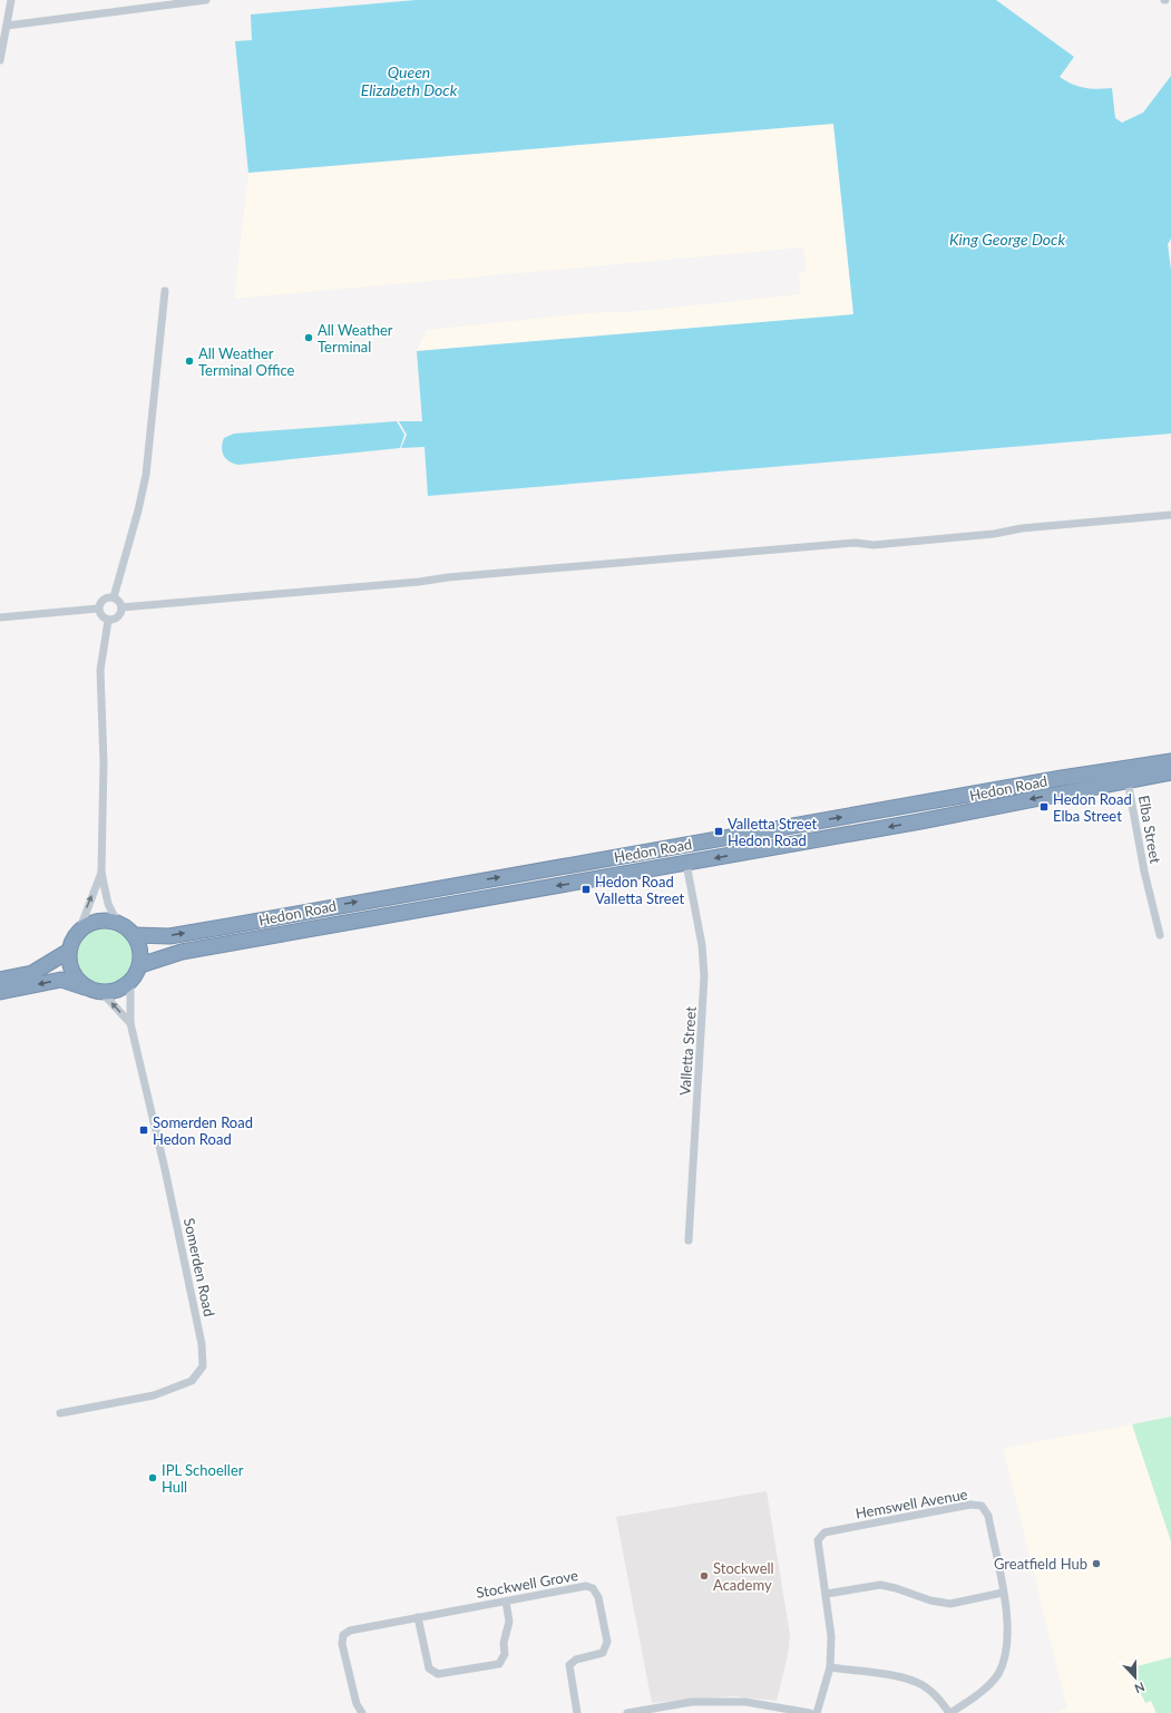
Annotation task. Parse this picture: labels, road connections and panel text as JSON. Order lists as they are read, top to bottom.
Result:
{
  "streets": {
    "highway": ["Hedon Road"],
    "street": [
      "Elba Street",
      "Valletta Street",
      "Somerden Road",
      "Hemswell Avenue",
      "Stockwell Grove"
    ]
  },
  "crossings": [
    ["Hedon Road", "Elba Street"],
    ["Hedon Road", "Valletta Street"],
    ["Hedon Road", "Somerden Road"]
  ],
  "water": ["Queen Elizabeth Dock", "King George Dock"],
  "places": {
    "other": [
      "All Weather Terminal",
      "All Weather Terminal Office",
      "IPL Schoeller Hull",
      "Greatfield Hub",
      "Stockwell Academy"
    ],
    "transit": [
      "Hedon Road Elba Street",
      "Valletta Street Hedon Road",
      "Hedon Road Valletta Street",
      "Somerden Road Hedon Road"
    ]
  },
  "north": "bottom"
}
